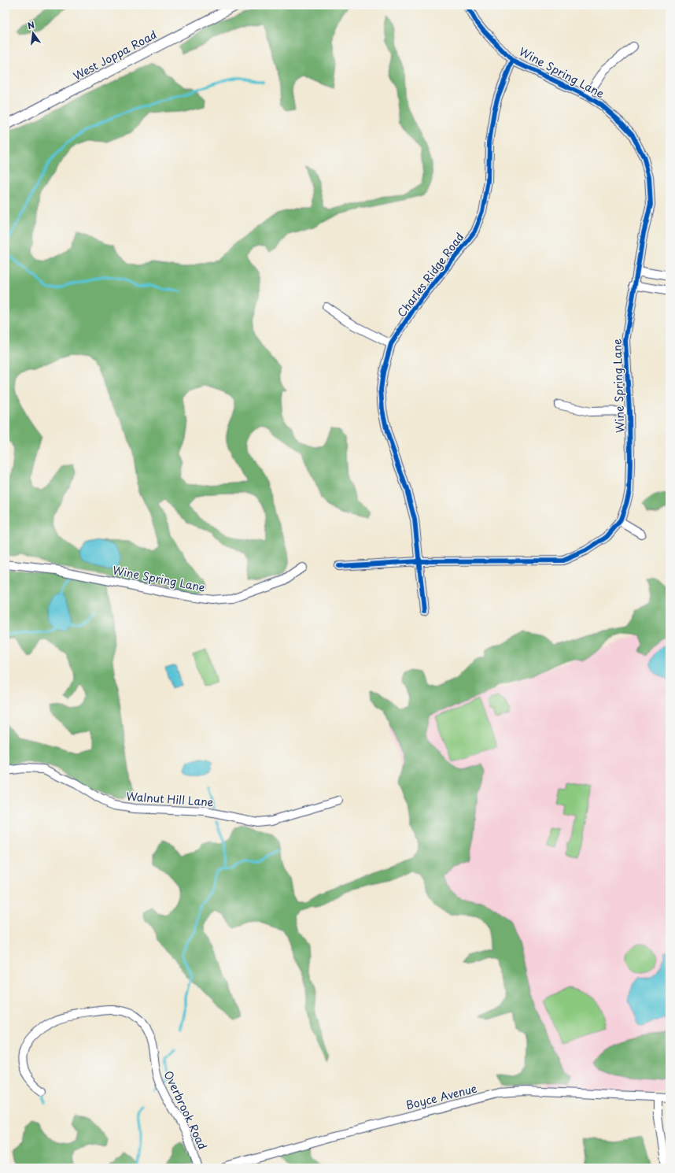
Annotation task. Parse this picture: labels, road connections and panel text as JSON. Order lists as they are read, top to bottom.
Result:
{
  "streets": {
    "street": [
      "West Joppa Road",
      "Wine Spring Lane",
      "Charles Ridge Road",
      "Walnut Hill Lane",
      "Boyce Avenue",
      "Overbrook Road"
    ]
  },
  "crossings": [
    ["Wine Spring Lane", "Charles Ridge Road"]
  ],
  "north": "top"
}
